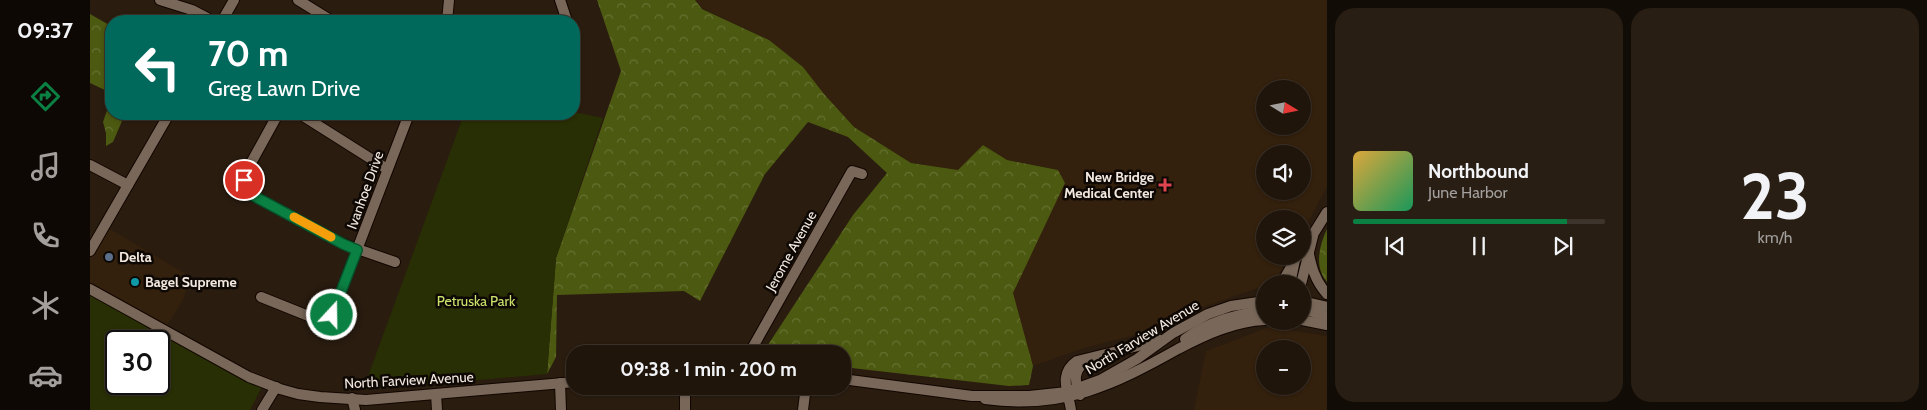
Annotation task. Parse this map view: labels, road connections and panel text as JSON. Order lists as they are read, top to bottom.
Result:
{
  "streets": {
    "street": ["Ivanhoe Drive", "Jerome Avenue", "North Farview Avenue"]
  },
  "parks": ["Petruska Park"],
  "places": {
    "health": ["New Bridge Medical Center"],
    "other": ["Delta", "Bagel Supreme"]
  },
  "north": "right",
  "page": {
    "tabs": "09:37",
    "tile": ["23", "km/h"],
    "turn": ["70 m", "Greg Lawn Drive"],
    "map_buttons": ["+", "−"],
    "song": ["Northbound", "June Harbor"],
    "limit": "30",
    "trip": "09:38 · 1 min · 200 m"
  }
}
